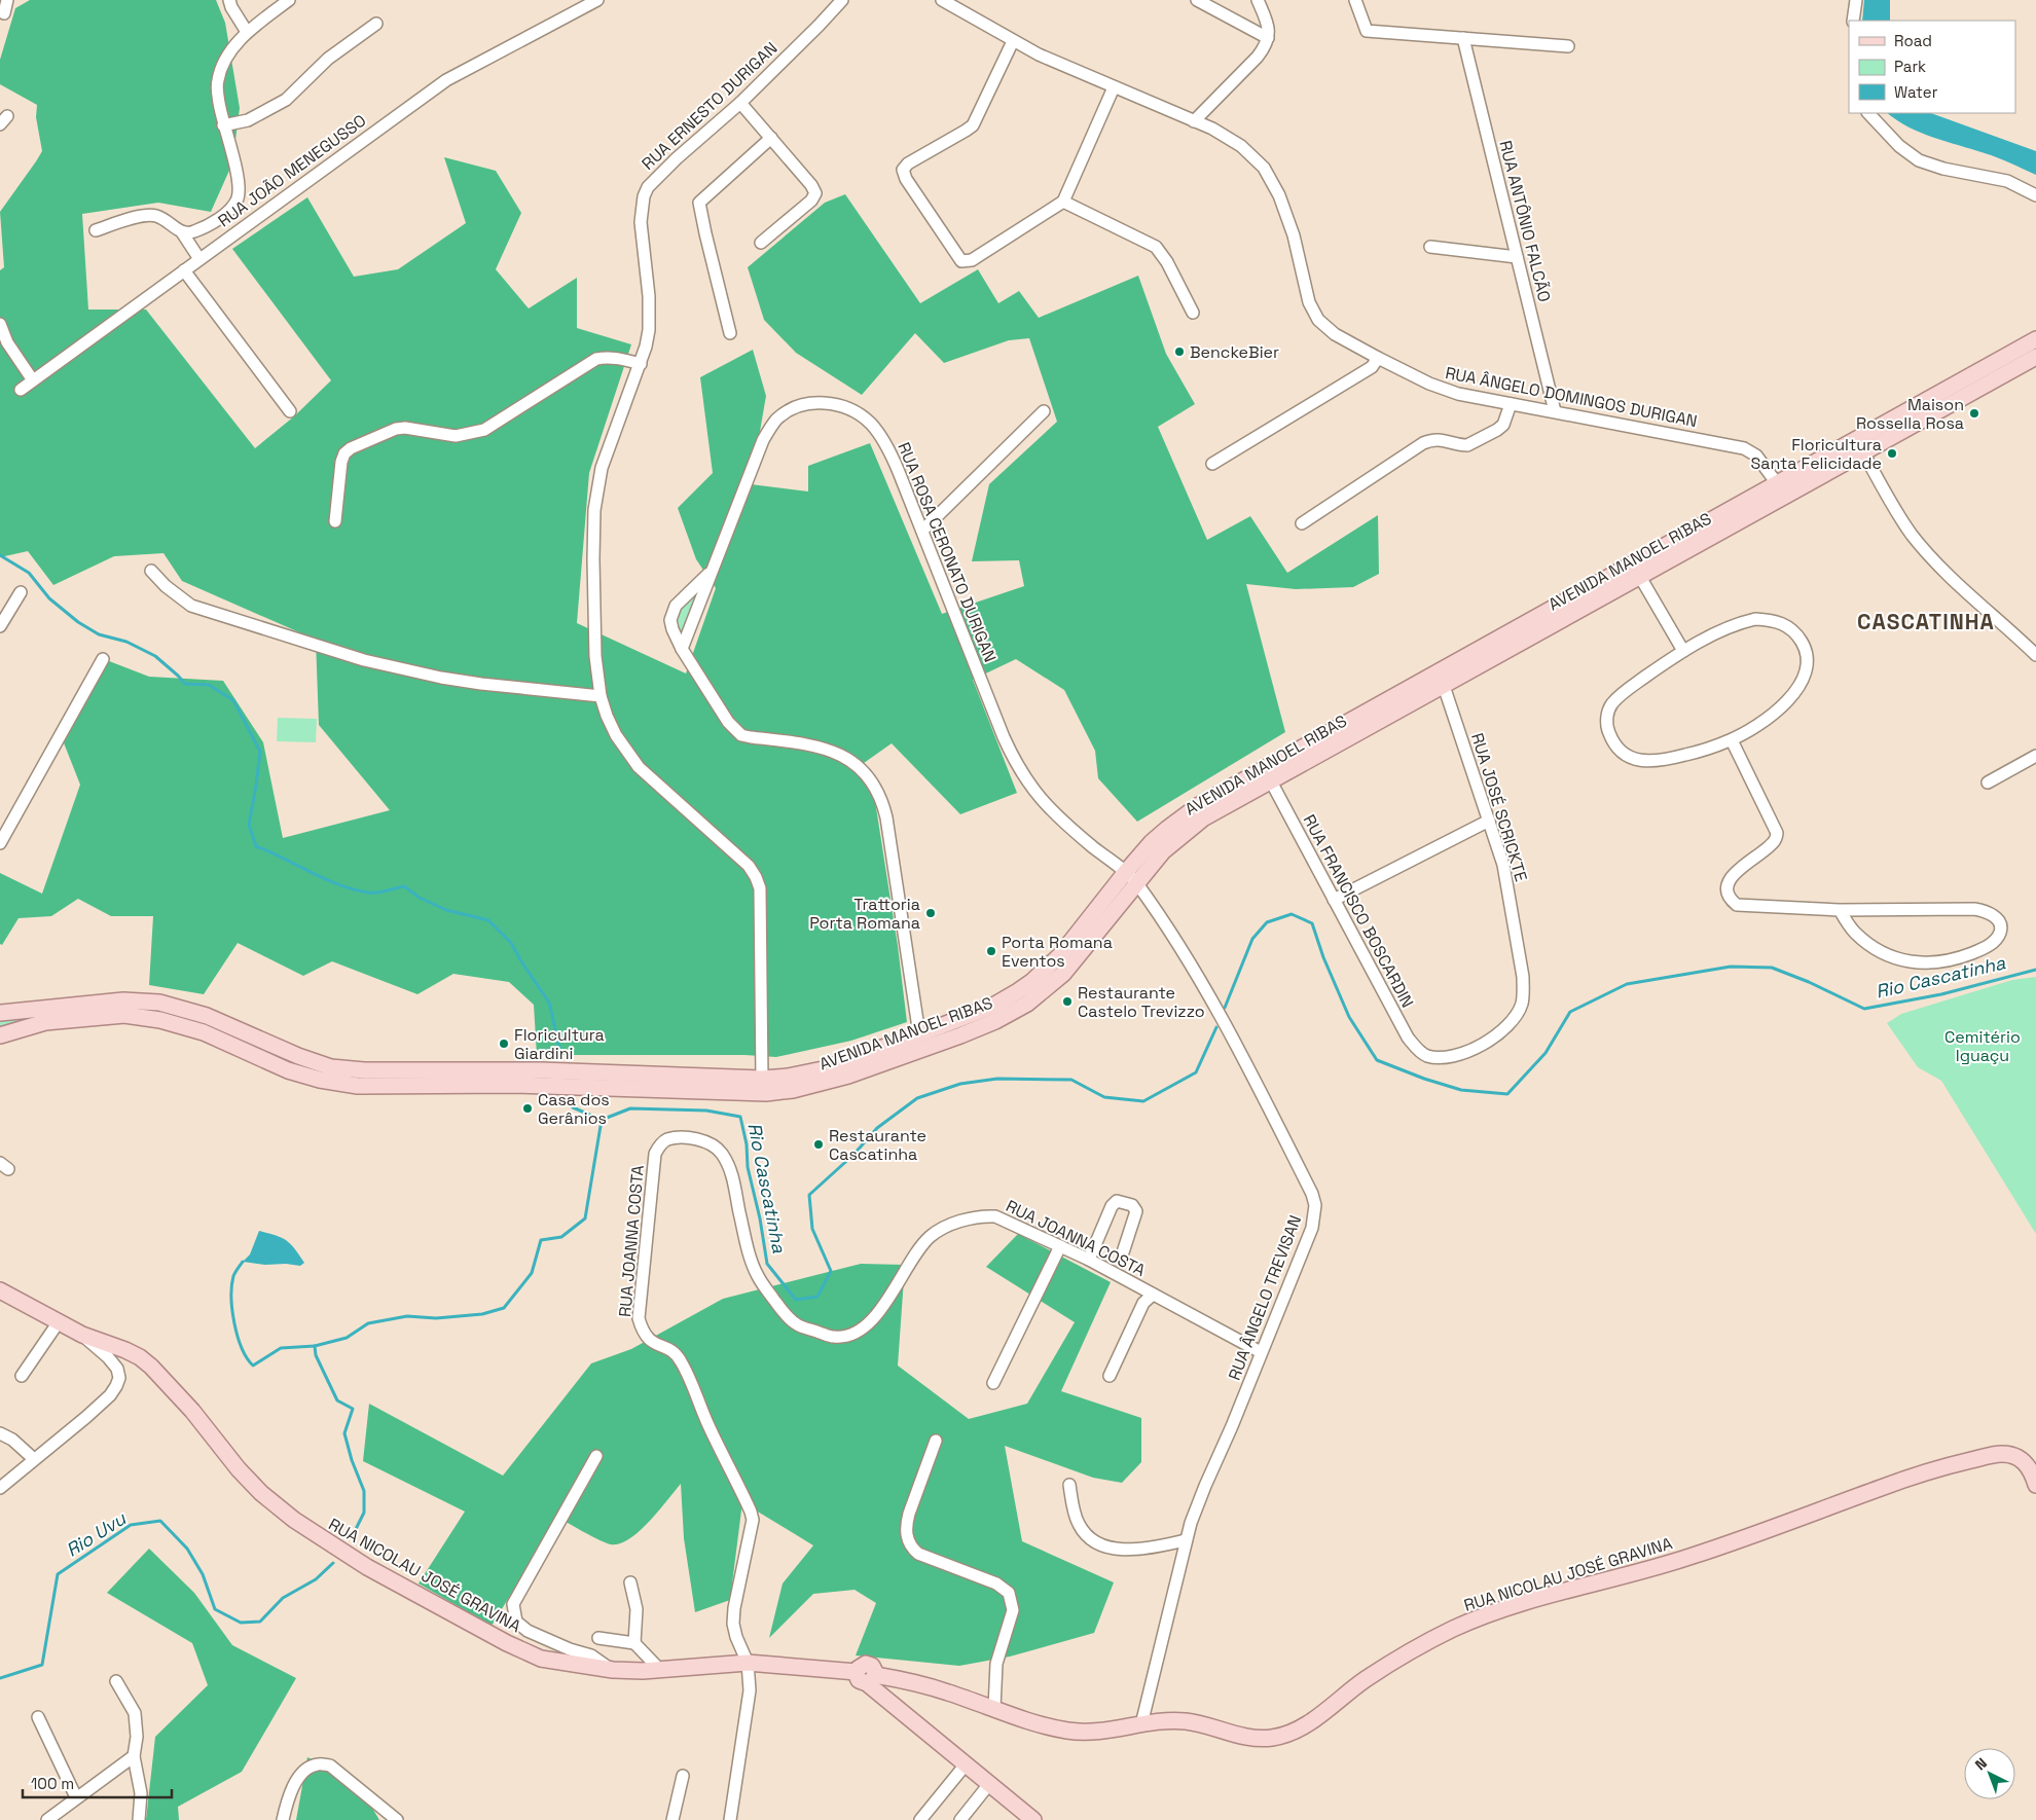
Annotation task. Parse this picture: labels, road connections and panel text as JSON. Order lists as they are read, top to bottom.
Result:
{
  "streets": {
    "main road": ["AVENIDA MANOEL RIBAS", "RUA NICOLAU JOSÉ GRAVINA"],
    "street": [
      "RUA ERNESTO DURIGAN",
      "RUA JOÃO MENEGUSSO",
      "RUA ANTÔNIO FALCÃO",
      "RUA ÂNGELO DOMINGOS DURIGAN",
      "RUA ROSA CERONATO DURIGAN",
      "RUA JOSÉ SCRICKTE",
      "RUA FRANCISCO BOSCARDIN",
      "RUA JOANNA COSTA",
      "RUA ÂNGELO TREVISAN"
    ]
  },
  "crossings": [
    ["RUA ERNESTO DURIGAN", "AVENIDA MANOEL RIBAS"],
    ["RUA ANTÔNIO FALCÃO", "RUA ÂNGELO DOMINGOS DURIGAN"],
    ["RUA ÂNGELO DOMINGOS DURIGAN", "AVENIDA MANOEL RIBAS"],
    ["RUA ROSA CERONATO DURIGAN", "AVENIDA MANOEL RIBAS"],
    ["RUA ROSA CERONATO DURIGAN", "RUA ÂNGELO TREVISAN"],
    ["AVENIDA MANOEL RIBAS", "RUA JOSÉ SCRICKTE"],
    ["AVENIDA MANOEL RIBAS", "RUA FRANCISCO BOSCARDIN"],
    ["AVENIDA MANOEL RIBAS", "RUA ÂNGELO TREVISAN"],
    ["RUA JOSÉ SCRICKTE", "RUA FRANCISCO BOSCARDIN"],
    ["RUA JOANNA COSTA", "RUA ÂNGELO TREVISAN"],
    ["RUA JOANNA COSTA", "RUA NICOLAU JOSÉ GRAVINA"],
    ["RUA ÂNGELO TREVISAN", "RUA NICOLAU JOSÉ GRAVINA"]
  ],
  "districts": ["CASCATINHA"],
  "water": ["Rio Cascatinha", "Rio Uvu"],
  "parks": ["Cemitério Iguaçu"],
  "places": [
    "BenckeBier",
    "Maison Rossella Rosa",
    "Floricultura Santa Felicidade",
    "Trattoria Porta Romana",
    "Porta Romana Eventos",
    "Restaurante Castelo Trevizzo",
    "Floricultura Giardini",
    "Casa dos Gerânios",
    "Restaurante Cascatinha"
  ],
  "legend": ["Road", "Park", "Water"],
  "scale_bar": "100 m",
  "north": "top left"
}
